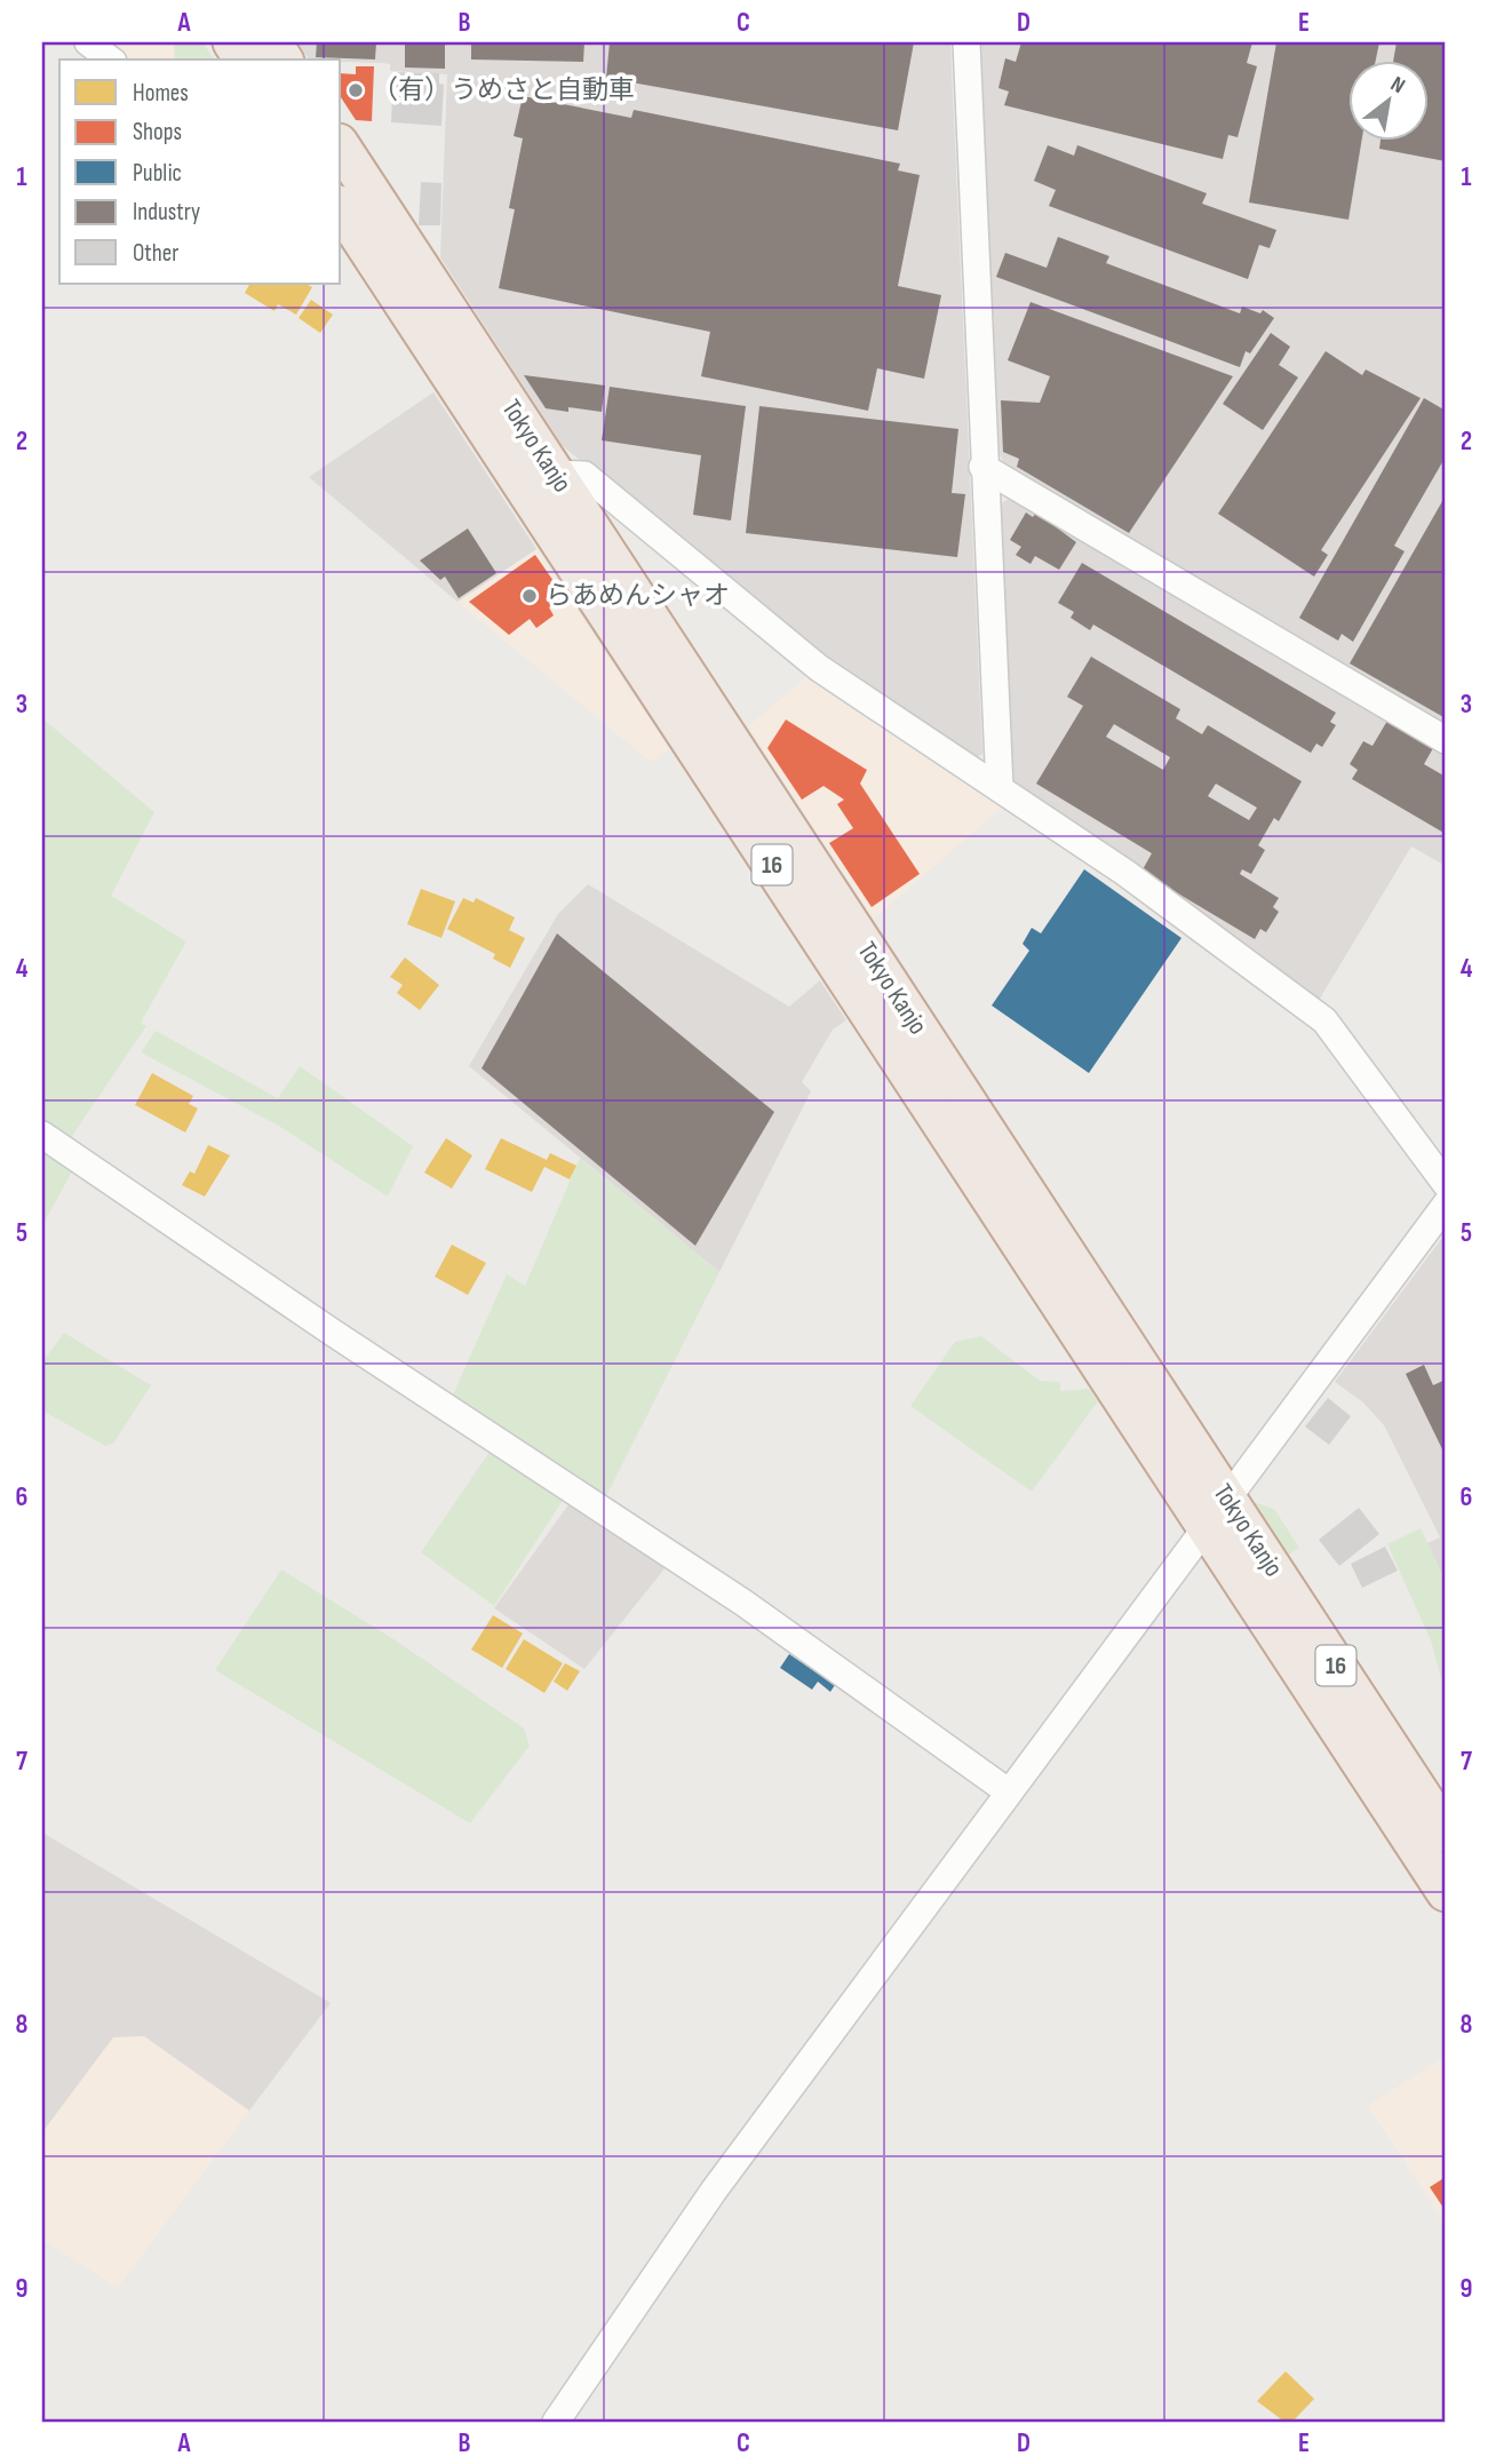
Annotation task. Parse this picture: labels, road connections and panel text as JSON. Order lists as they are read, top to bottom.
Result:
{
  "streets": {
    "highway": ["Tokyo Kanjo", "16"]
  },
  "places": ["（有）うめさと自動車", "らあめんシャオ"],
  "legend": [
    "Homes",
    "Shops",
    "Public",
    "Industry",
    "Other"
  ],
  "north": "top right",
  "grid": {
    "columns": [
      "A",
      "B",
      "C",
      "D",
      "E"
    ],
    "rows": [
      "1",
      "2",
      "3",
      "4",
      "5",
      "6",
      "7",
      "8",
      "9"
    ]
  }
}
